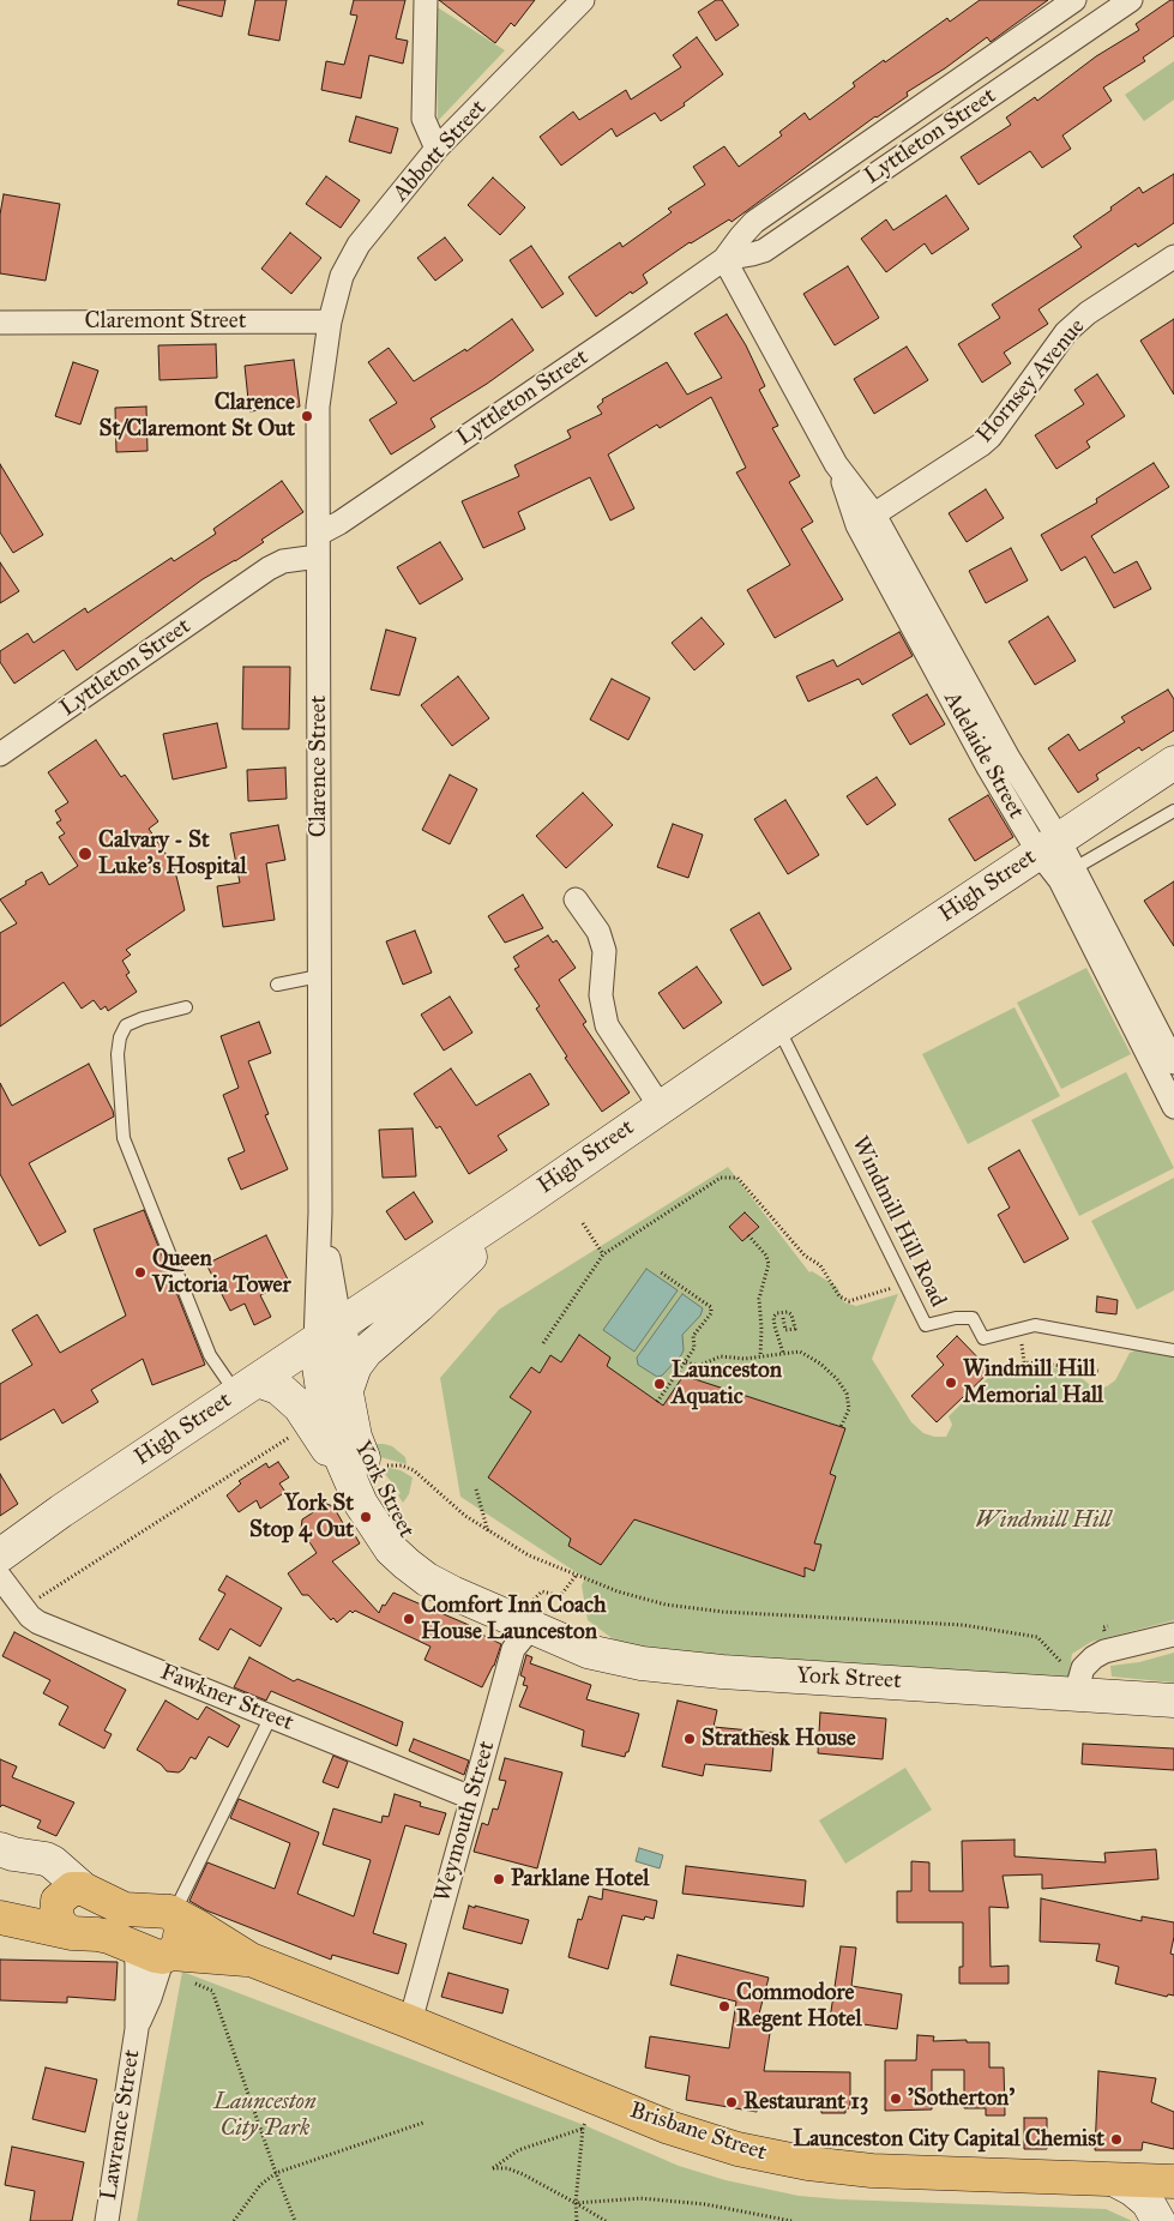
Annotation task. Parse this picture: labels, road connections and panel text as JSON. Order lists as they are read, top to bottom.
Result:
{
  "streets": {
    "highway": ["Brisbane Street"],
    "street": [
      "Lyttleton Street",
      "Abbott Street",
      "Claremont Street",
      "Hornsey Avenue",
      "Adelaide Street",
      "Clarence Street",
      "High Street",
      "York Street",
      "Fawkner Street",
      "Weymouth Street",
      "Lawrence Street"
    ],
    "lane": ["Windmill Hill Road"]
  },
  "crossings": [
    ["Lyttleton Street", "Adelaide Street"],
    ["Lyttleton Street", "Clarence Street"],
    ["Abbott Street", "Claremont Street"],
    ["Abbott Street", "Clarence Street"],
    ["Claremont Street", "Clarence Street"],
    ["Hornsey Avenue", "Adelaide Street"],
    ["Adelaide Street", "High Street"],
    ["Clarence Street", "High Street"],
    ["Clarence Street", "York Street"],
    ["High Street", "Windmill Hill Road"],
    ["High Street", "York Street"],
    ["York Street", "Weymouth Street"],
    ["Fawkner Street", "Weymouth Street"],
    ["Weymouth Street", "Brisbane Street"],
    ["Lawrence Street", "Brisbane Street"]
  ],
  "parks": ["Windmill Hill", "Launceston City Park"],
  "places": [
    "Clarence St/Claremont St Out",
    "Calvary - St Luke's Hospital",
    "Queen Victoria Tower",
    "Windmill Hill Memorial Hall",
    "Launceston Aquatic",
    "York St Stop 4 Out",
    "Comfort Inn Coach House Launceston",
    "Strathesk House",
    "Parklane Hotel",
    "Commodore Regent Hotel",
    "'Sotherton'",
    "Restaurant 13",
    "Launceston City Capital Chemist"
  ]
}
